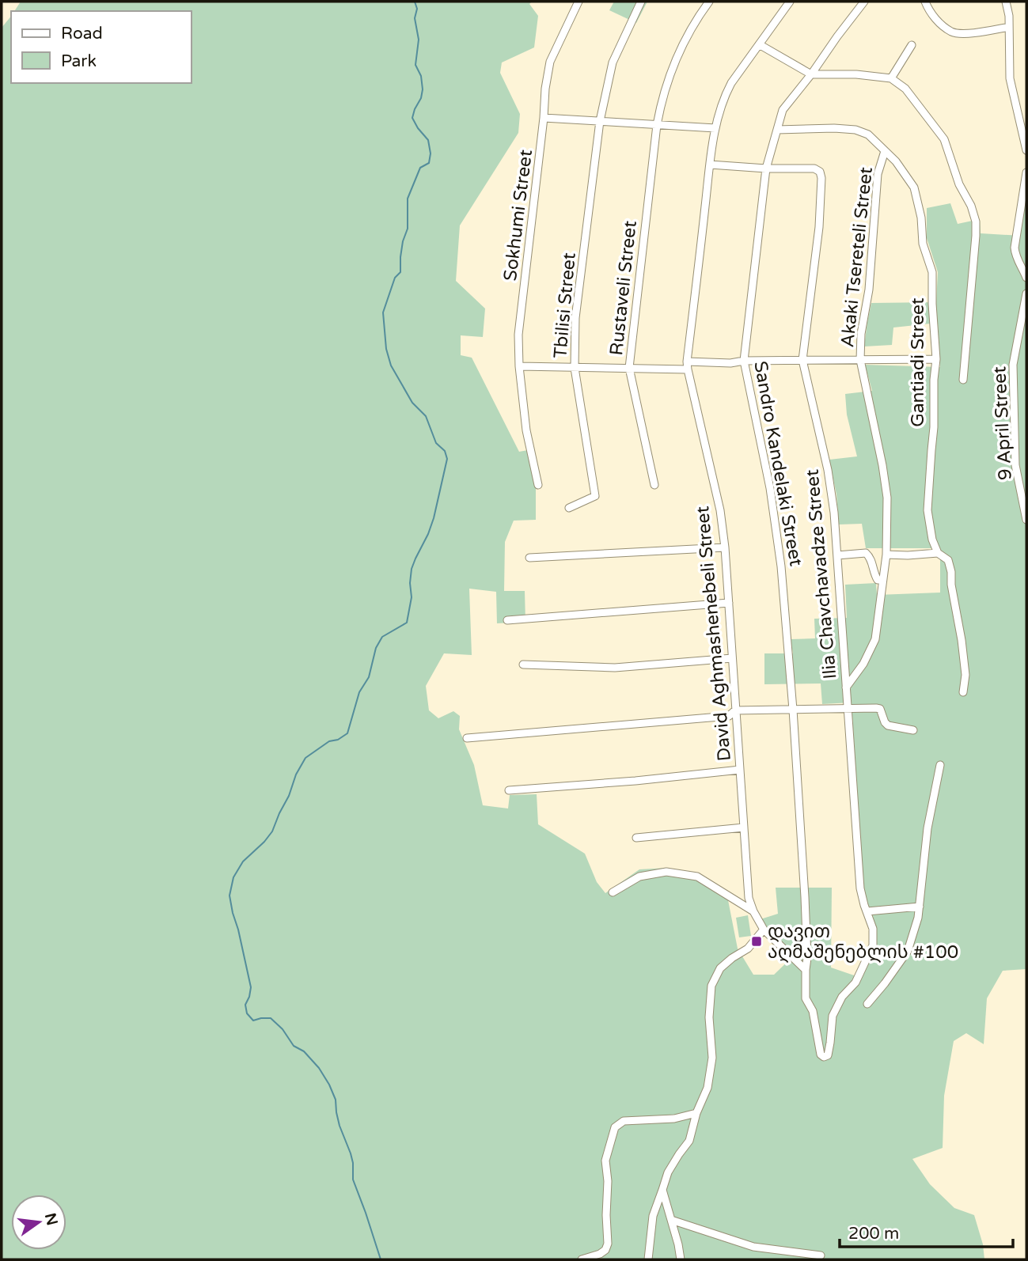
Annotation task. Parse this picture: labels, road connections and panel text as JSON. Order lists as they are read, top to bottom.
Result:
{
  "streets": {
    "street": [
      "Sokhumi Street",
      "Akaki Tsereteli Street",
      "Rustaveli Street",
      "Tbilisi Street",
      "Gantiadi Street",
      "9 April Street",
      "Sandro Kandelaki Street",
      "Ilia Chavchavadze Street",
      "David Aghmashenebeli Street"
    ]
  },
  "crossings": [
    ["Akaki Tsereteli Street", "Gantiadi Street"],
    ["Akaki Tsereteli Street", "Ilia Chavchavadze Street"],
    ["Gantiadi Street", "Sandro Kandelaki Street"],
    ["Sandro Kandelaki Street", "Ilia Chavchavadze Street"],
    ["Sandro Kandelaki Street", "David Aghmashenebeli Street"],
    ["Ilia Chavchavadze Street", "David Aghmashenebeli Street"]
  ],
  "places": {
    "transit": ["დავით აღმაშენებლის #100"]
  },
  "legend": ["Road", "Park"],
  "scale_bar": "200 m",
  "north": "right"
}
